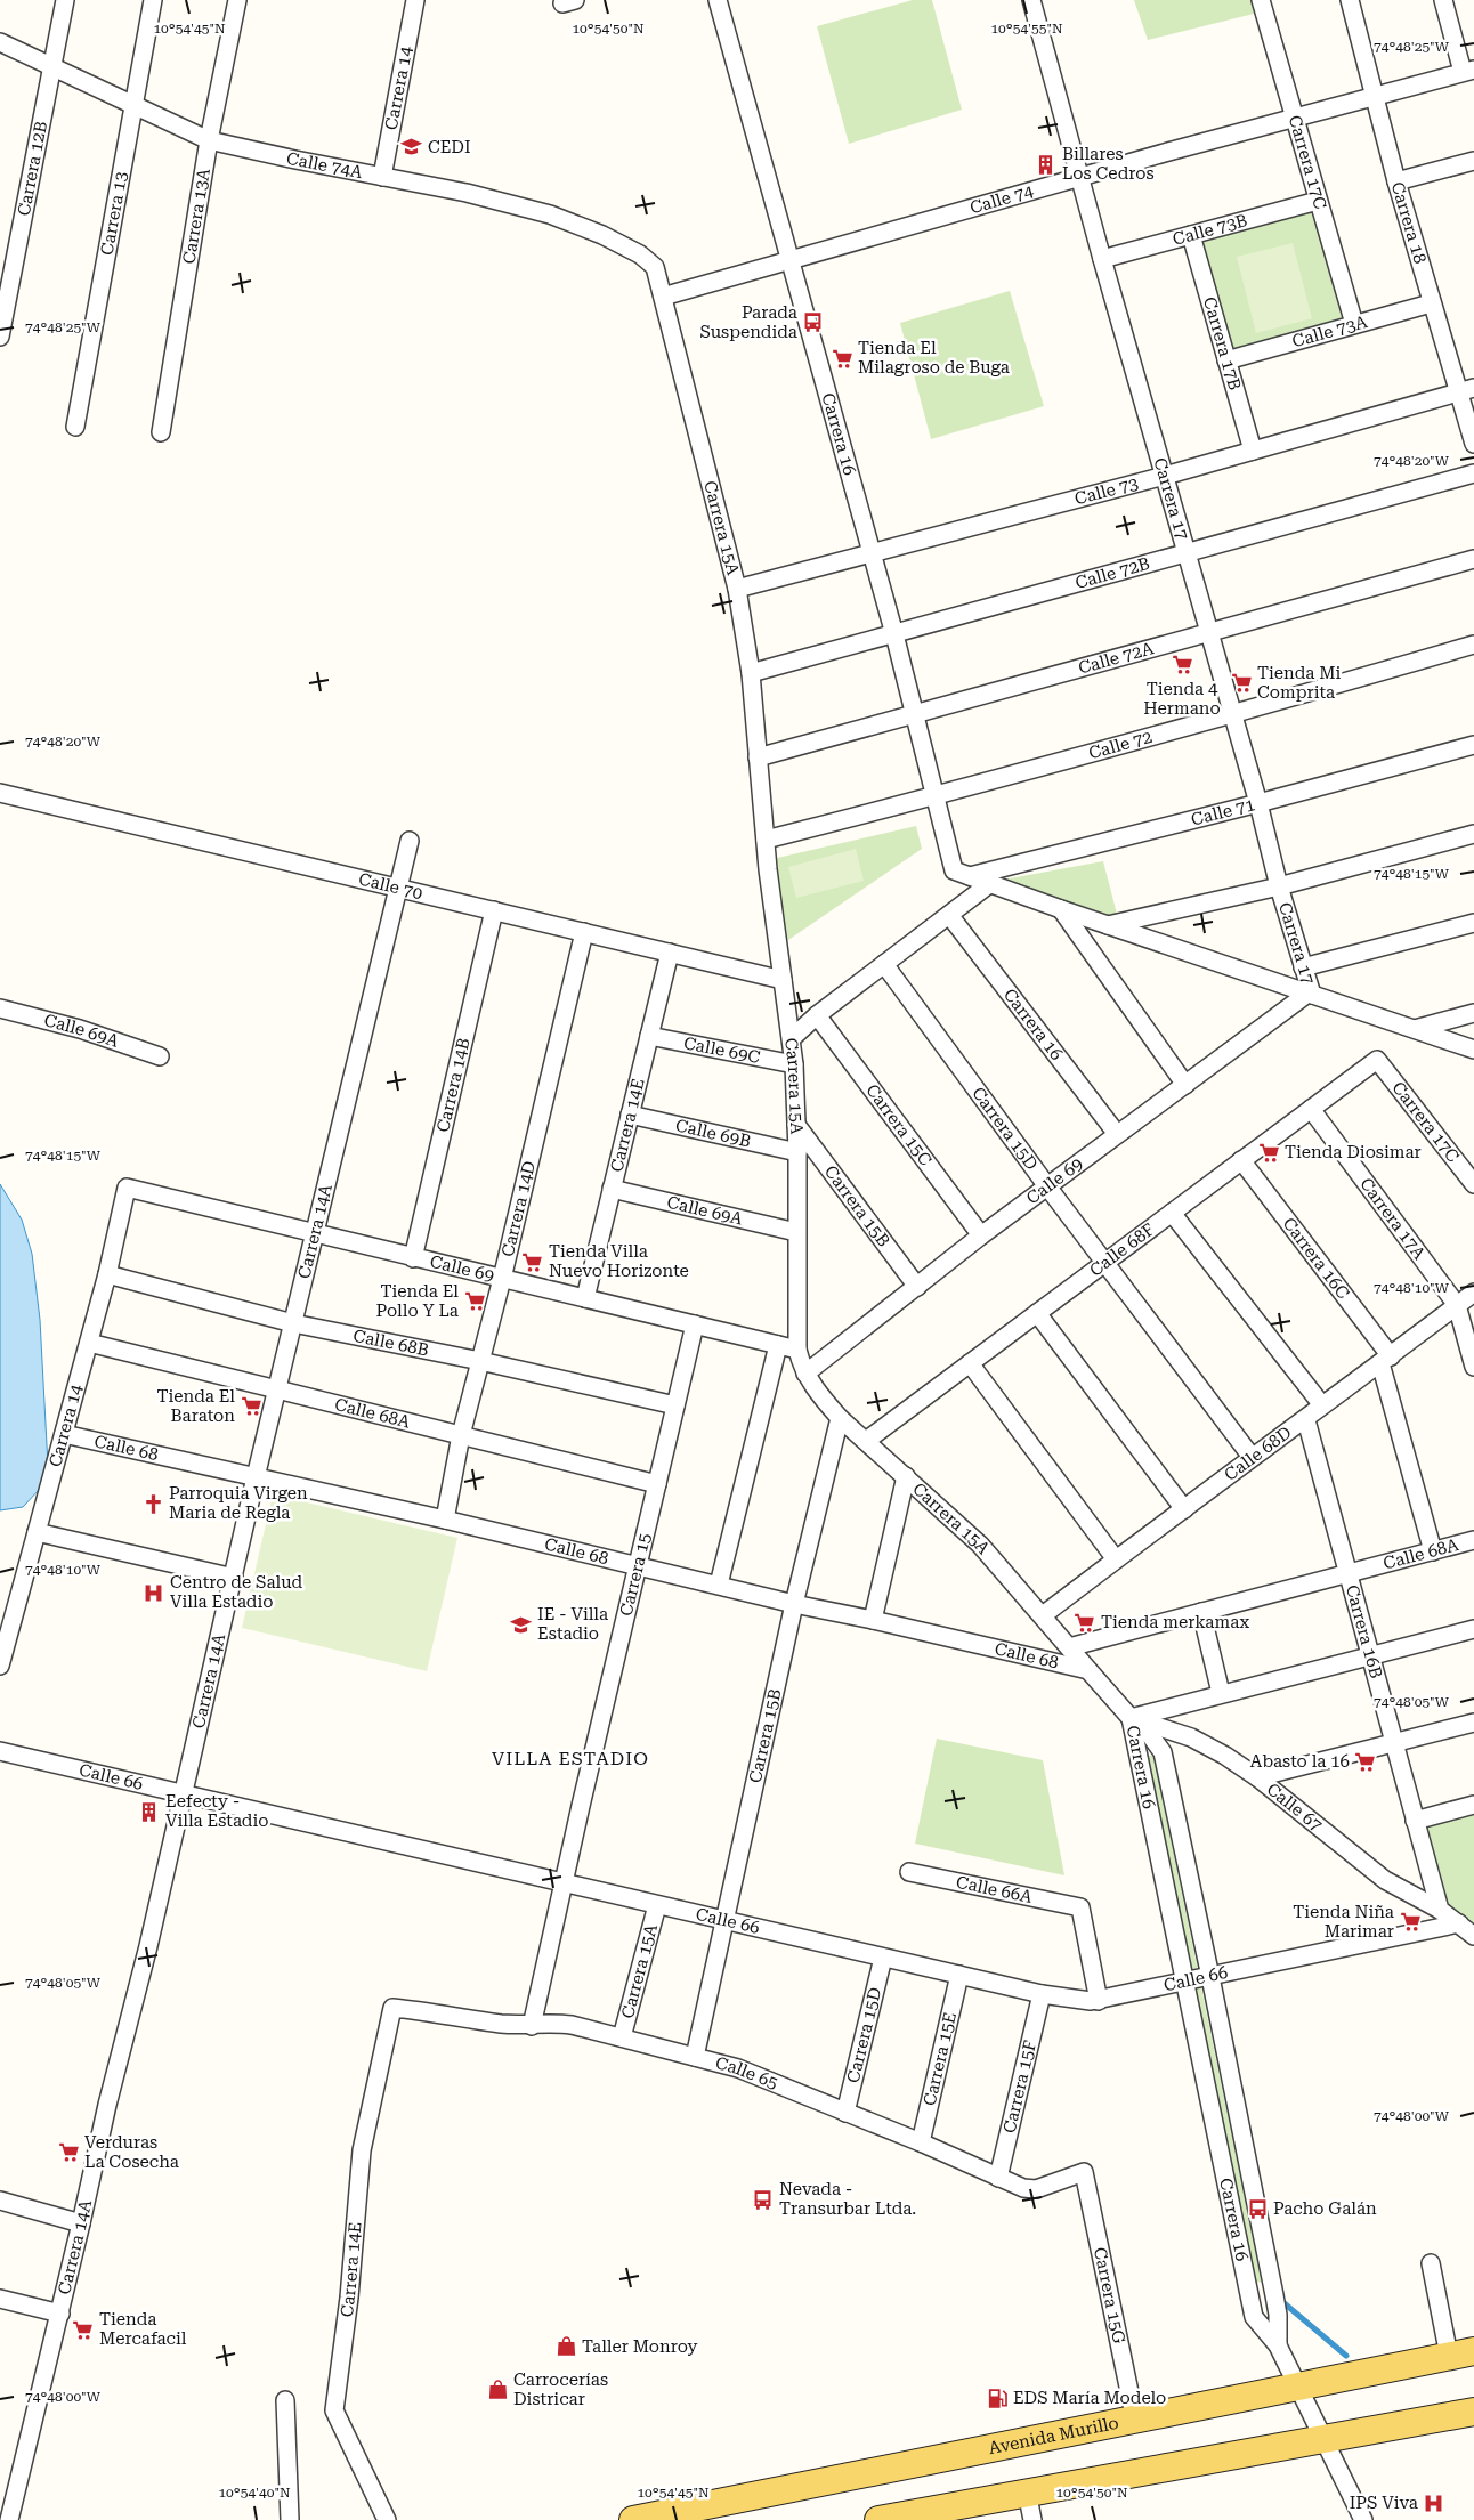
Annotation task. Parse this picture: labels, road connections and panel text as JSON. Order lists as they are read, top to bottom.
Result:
{
  "streets": {
    "main road": ["Avenida Murillo"],
    "street": [
      "Carrera 14",
      "Carrera 17C",
      "Calle 74A",
      "Carrera 12B",
      "Calle 74",
      "Carrera 13",
      "Carrera 13A",
      "Carrera 18",
      "Calle 73B",
      "Calle 73A",
      "Carrera 17B",
      "Carrera 16",
      "Calle 73",
      "Carrera 17",
      "Carrera 15A",
      "Calle 72B",
      "Calle 72A",
      "Calle 72",
      "Calle 71",
      "Calle 70",
      "Calle 69A",
      "Calle 69C",
      "Carrera 14B",
      "Carrera 14E",
      "Carrera 15C",
      "Carrera 15D",
      "Calle 69B",
      "Calle 69",
      "Carrera 15B",
      "Carrera 14D",
      "Carrera 17A",
      "Carrera 14A",
      "Calle 68F",
      "Carrera 16C",
      "Calle 68B",
      "Calle 68A",
      "Calle 68",
      "Calle 68D",
      "Carrera 15",
      "Carrera 16B",
      "Calle 66",
      "Calle 67",
      "Calle 66A",
      "Carrera 15E",
      "Calle 65",
      "Carrera 15F",
      "Carrera 15G"
    ]
  },
  "crossings": [
    ["Carrera 14", "Calle 74A"],
    ["Carrera 14", "Calle 69"],
    ["Carrera 14", "Calle 68B"],
    ["Carrera 14", "Calle 68A"],
    ["Carrera 14", "Calle 68"],
    ["Carrera 17C", "Calle 74"],
    ["Carrera 17C", "Calle 73B"],
    ["Carrera 17C", "Calle 73A"],
    ["Carrera 17C", "Calle 68F"],
    ["Calle 74A", "Carrera 12B"],
    ["Calle 74A", "Carrera 13"],
    ["Calle 74A", "Carrera 13A"],
    ["Calle 74A", "Carrera 15A"],
    ["Calle 74", "Carrera 18"],
    ["Calle 74", "Carrera 16"],
    ["Calle 74", "Carrera 17"],
    ["Calle 74", "Carrera 15A"],
    ["Carrera 18", "Calle 73A"],
    ["Carrera 18", "Calle 73"],
    ["Calle 73B", "Carrera 17B"],
    ["Calle 73B", "Carrera 17"],
    ["Calle 73A", "Carrera 17B"],
    ["Carrera 17B", "Calle 73"],
    ["Carrera 16", "Calle 73"],
    ["Carrera 16", "Carrera 15A"],
    ["Carrera 16", "Calle 72B"],
    ["Carrera 16", "Calle 72A"],
    ["Carrera 16", "Calle 72"],
    ["Carrera 16", "Calle 71"],
    ["Carrera 16", "Calle 69"],
    ["Carrera 16", "Calle 66"],
    ["Carrera 16", "Calle 67"],
    ["Carrera 16", "Avenida Murillo"],
    ["Calle 73", "Carrera 17"],
    ["Calle 73", "Carrera 15A"],
    ["Carrera 17", "Calle 72B"],
    ["Carrera 17", "Calle 72A"],
    ["Carrera 17", "Calle 72"],
    ["Carrera 17", "Calle 71"],
    ["Carrera 17", "Calle 69"],
    ["Carrera 15A", "Calle 72B"],
    ["Carrera 15A", "Calle 72A"],
    ["Carrera 15A", "Calle 72"],
    ["Carrera 15A", "Calle 70"],
    ["Carrera 15A", "Calle 69A"],
    ["Carrera 15A", "Calle 69C"],
    ["Carrera 15A", "Calle 69B"],
    ["Carrera 15A", "Calle 69"],
    ["Carrera 15A", "Carrera 15B"],
    ["Carrera 15A", "Calle 68F"],
    ["Carrera 15A", "Calle 68A"],
    ["Carrera 15A", "Calle 68"],
    ["Carrera 15A", "Calle 68D"],
    ["Carrera 15A", "Calle 66"],
    ["Carrera 15A", "Calle 67"],
    ["Carrera 15A", "Calle 65"],
    ["Calle 70", "Carrera 14B"],
    ["Calle 70", "Carrera 14E"],
    ["Calle 70", "Carrera 14D"],
    ["Calle 70", "Carrera 14A"],
    ["Calle 69A", "Carrera 14E"],
    ["Calle 69C", "Carrera 14E"],
    ["Carrera 14B", "Calle 69"],
    ["Carrera 14E", "Calle 69B"],
    ["Carrera 14E", "Calle 69"],
    ["Carrera 14E", "Calle 65"],
    ["Carrera 15C", "Calle 69"],
    ["Carrera 15D", "Calle 69"],
    ["Carrera 15D", "Calle 68F"],
    ["Carrera 15D", "Calle 68D"],
    ["Carrera 15D", "Calle 66"],
    ["Carrera 15D", "Calle 65"],
    ["Calle 69", "Carrera 15B"],
    ["Calle 69", "Carrera 14D"],
    ["Calle 69", "Carrera 14A"],
    ["Calle 69", "Carrera 15"],
    ["Carrera 15B", "Calle 68"],
    ["Carrera 15B", "Calle 66"],
    ["Carrera 15B", "Calle 65"],
    ["Carrera 14D", "Calle 68B"],
    ["Carrera 14D", "Calle 68A"],
    ["Carrera 14D", "Calle 68"],
    ["Carrera 17A", "Calle 68F"],
    ["Carrera 17A", "Calle 68D"],
    ["Carrera 14A", "Calle 68B"],
    ["Carrera 14A", "Calle 68A"],
    ["Carrera 14A", "Calle 68"],
    ["Carrera 14A", "Calle 66"],
    ["Calle 68F", "Carrera 16C"],
    ["Carrera 16C", "Calle 68A"],
    ["Carrera 16C", "Calle 68D"],
    ["Calle 68B", "Carrera 15"],
    ["Calle 68A", "Carrera 15"],
    ["Calle 68A", "Carrera 16B"],
    ["Calle 68", "Carrera 15"],
    ["Calle 68D", "Carrera 16B"],
    ["Carrera 15", "Calle 66"],
    ["Carrera 15", "Calle 65"],
    ["Carrera 16B", "Calle 67"],
    ["Calle 66", "Calle 66A"],
    ["Calle 66", "Carrera 15E"],
    ["Calle 66", "Carrera 15F"],
    ["Carrera 15E", "Calle 65"],
    ["Calle 65", "Carrera 15F"],
    ["Calle 65", "Carrera 15G"],
    ["Carrera 15G", "Avenida Murillo"]
  ],
  "districts": ["VILLA ESTADIO"],
  "places": {
    "school or university": ["CEDI", "IE - Villa Estadio"],
    "building": ["Billares Los Cedros", "Eefecty - Villa Estadio"],
    "bus stop": ["Parada Suspendida", "Nevada - Transurbar Ltda.", "Pacho Galán"],
    "supermarket": [
      "Tienda El Milagroso de Buga",
      "Tienda 4 Hermano",
      "Tienda Mi Comprita",
      "Tienda Diosimar",
      "Tienda Villa Nuevo Horizonte",
      "Tienda El Pollo Y La",
      "Tienda El Baraton",
      "Tienda merkamax",
      "Abasto la 16",
      "Tienda Niña Marimar",
      "Verduras La Cosecha",
      "Tienda Mercafacil"
    ],
    "church": ["Parroquia Virgen Maria de Regla"],
    "hospital": ["Centro de Salud Villa Estadio", "IPS Viva"],
    "shop": ["Taller Monroy", "Carrocerías Districar"],
    "fuel station": ["EDS María Modelo"]
  },
  "coordinates": [
    "10°54'45\"N",
    "10°54'50\"N",
    "10°54'55\"N",
    "74°48'25\"W",
    "74°48'20\"W",
    "74°48'15\"W",
    "74°48'10\"W",
    "74°48'05\"W",
    "74°48'00\"W",
    "10°54'40\"N"
  ]
}
